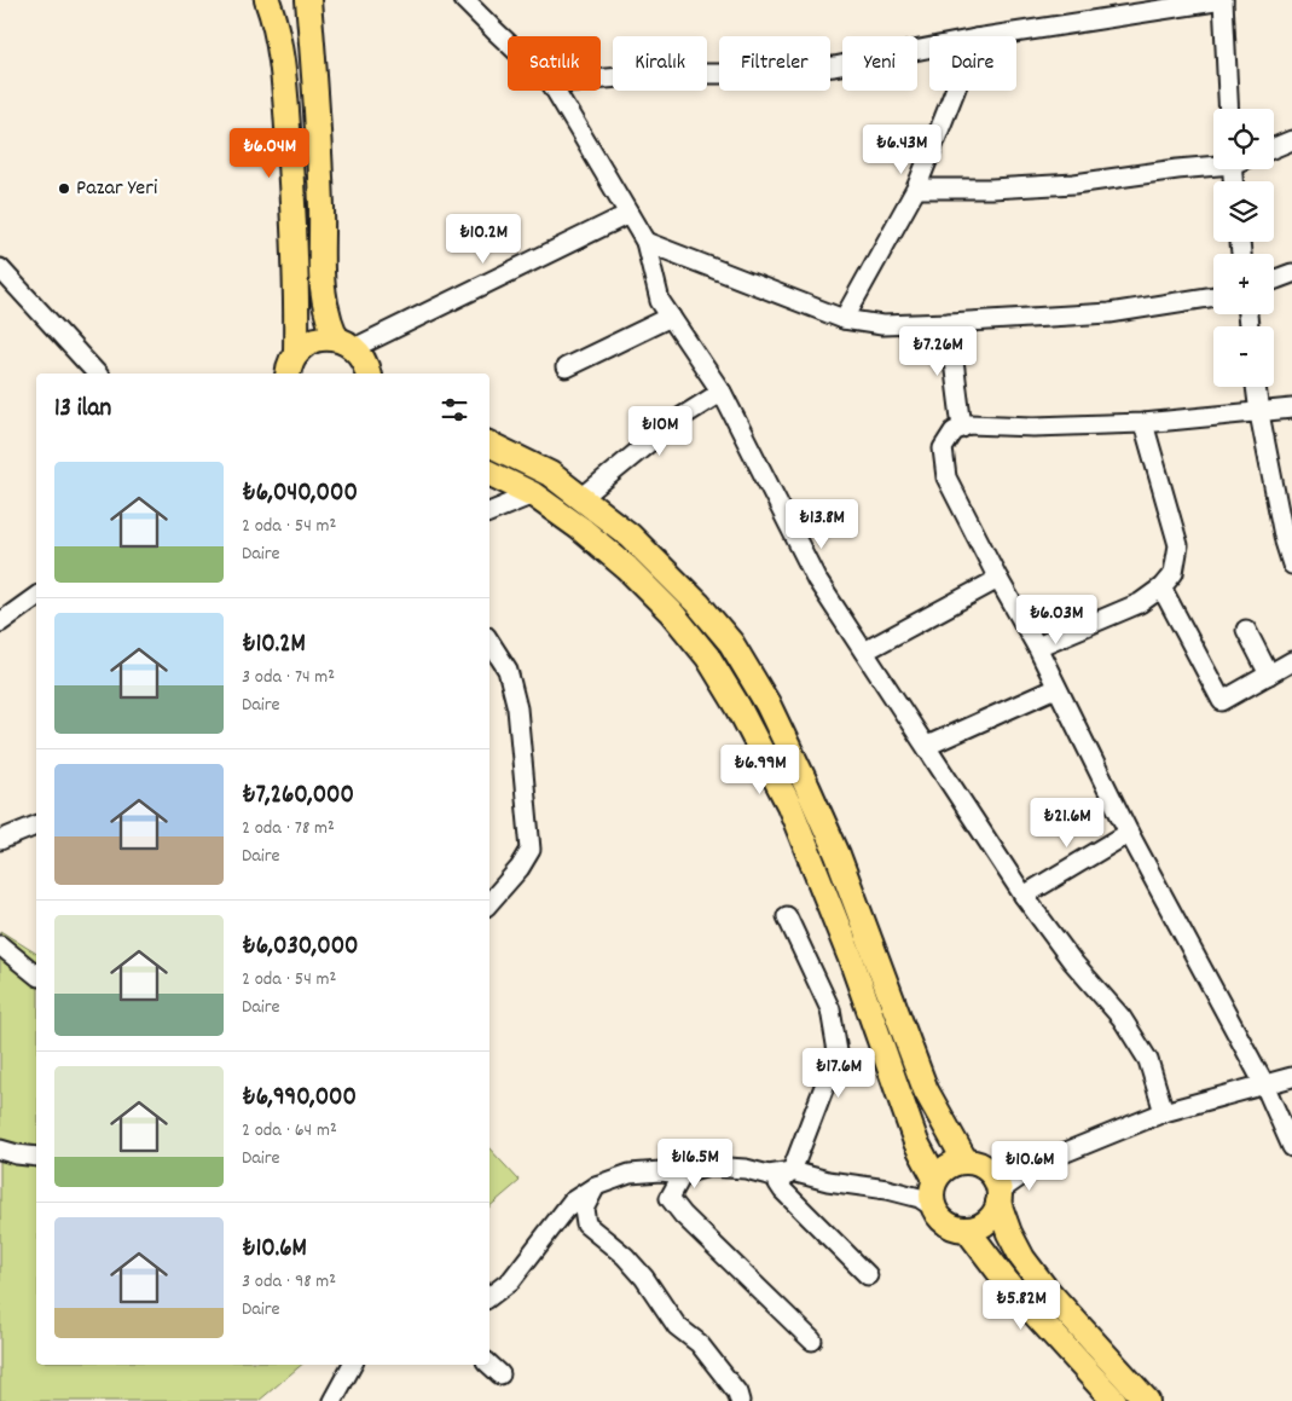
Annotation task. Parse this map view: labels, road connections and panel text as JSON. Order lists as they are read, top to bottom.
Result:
{
  "places": ["Pazar Yeri"],
  "page": {
    "chip": [
      "Satılık",
      "Kiralık",
      "Filtreler",
      "Yeni",
      "Daire"
    ],
    "map_buttons": ["+", "−"],
    "price": [
      "₺6.43M",
      "₺6.04M",
      "₺10.2M",
      "₺7.26M",
      "₺10M",
      "₺13.8M",
      "₺6.03M",
      "₺6.99M",
      "₺21.6M",
      "₺17.6M",
      "₺16.5M",
      "₺10.6M",
      "₺5.82M"
    ],
    "heading": "13 ilan",
    "list": [
      {
        "name": "₺6,040,000",
        "note": "2 oda · 54 m² · Daire"
      },
      {
        "name": "₺10.2M",
        "note": "3 oda · 74 m² · Daire"
      },
      {
        "name": "₺7,260,000",
        "note": "2 oda · 78 m² · Daire"
      },
      {
        "name": "₺6,030,000",
        "note": "2 oda · 54 m² · Daire"
      },
      {
        "name": "₺6,990,000",
        "note": "2 oda · 64 m² · Daire"
      },
      {
        "name": "₺10.6M",
        "note": "3 oda · 98 m² · Daire"
      }
    ]
  }
}
